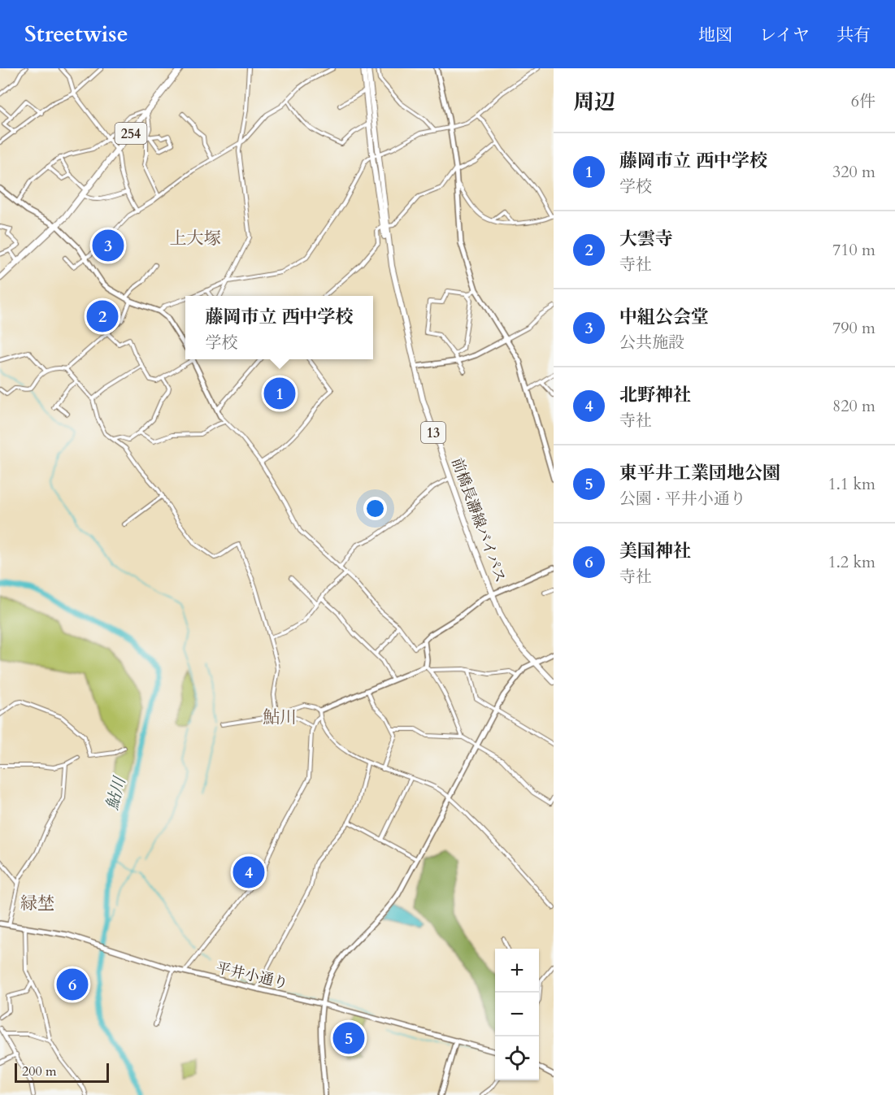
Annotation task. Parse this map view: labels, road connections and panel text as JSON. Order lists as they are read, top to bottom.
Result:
{
  "streets": {
    "highway": ["254"],
    "main road": ["13", "前橋長瀞線バイパス"],
    "street": ["平井小通り"]
  },
  "districts": ["上大塚", "鮎川", "緑埜"],
  "water": ["鮎川"],
  "scale_bar": "200 m",
  "page": {
    "header": "Streetwise",
    "nav": ["地図", "レイヤ", "共有"],
    "heading": ["周辺", "6件"],
    "list": [
      {
        "mark": "1",
        "name": "藤岡市立 西中学校",
        "note": "学校",
        "value": "320 m"
      },
      {
        "mark": "2",
        "name": "大雲寺",
        "note": "寺社",
        "value": "710 m"
      },
      {
        "mark": "3",
        "name": "中組公会堂",
        "note": "公共施設",
        "value": "790 m"
      },
      {
        "mark": "4",
        "name": "北野神社",
        "note": "寺社",
        "value": "820 m"
      },
      {
        "mark": "5",
        "name": "東平井工業団地公園",
        "note": "公園 · 平井小通り",
        "value": "1.1 km"
      },
      {
        "mark": "6",
        "name": "美国神社",
        "note": "寺社",
        "value": "1.2 km"
      }
    ],
    "pins": [
      "3",
      "2",
      "1",
      "4",
      "6",
      "5"
    ],
    "popup": ["藤岡市立 西中学校", "学校"],
    "map_buttons": ["+", "−"],
    "scale": "200 m"
  }
}
